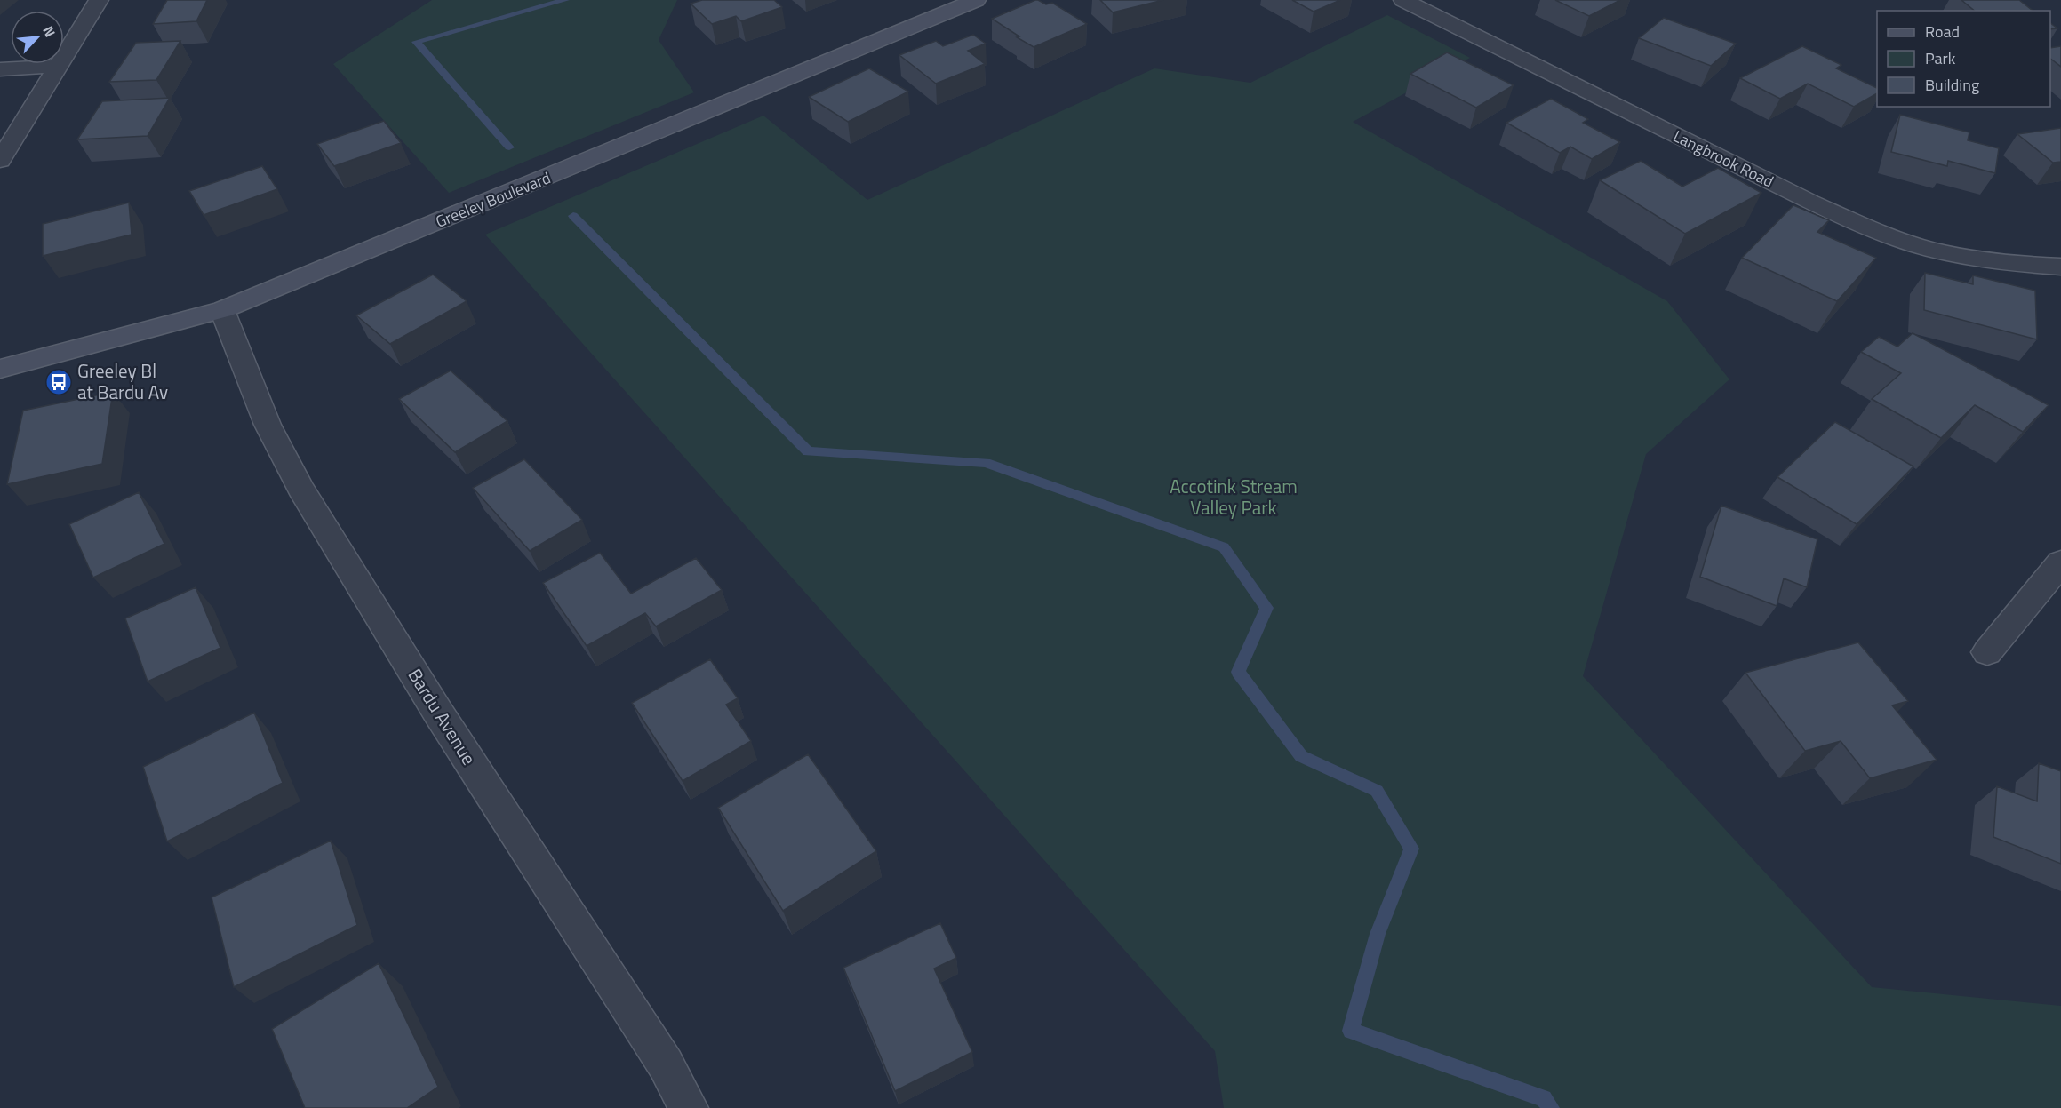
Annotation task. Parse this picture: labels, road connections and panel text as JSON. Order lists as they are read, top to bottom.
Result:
{
  "streets": {
    "street": ["Langbrook Road", "Greeley Boulevard", "Bardu Avenue"]
  },
  "crossings": [
    ["Greeley Boulevard", "Bardu Avenue"]
  ],
  "parks": ["Accotink Stream Valley Park"],
  "places": {
    "bus stop": ["Greeley Bl at Bardu Av"]
  },
  "legend": ["Road", "Park", "Building"],
  "north": "top right"
}
